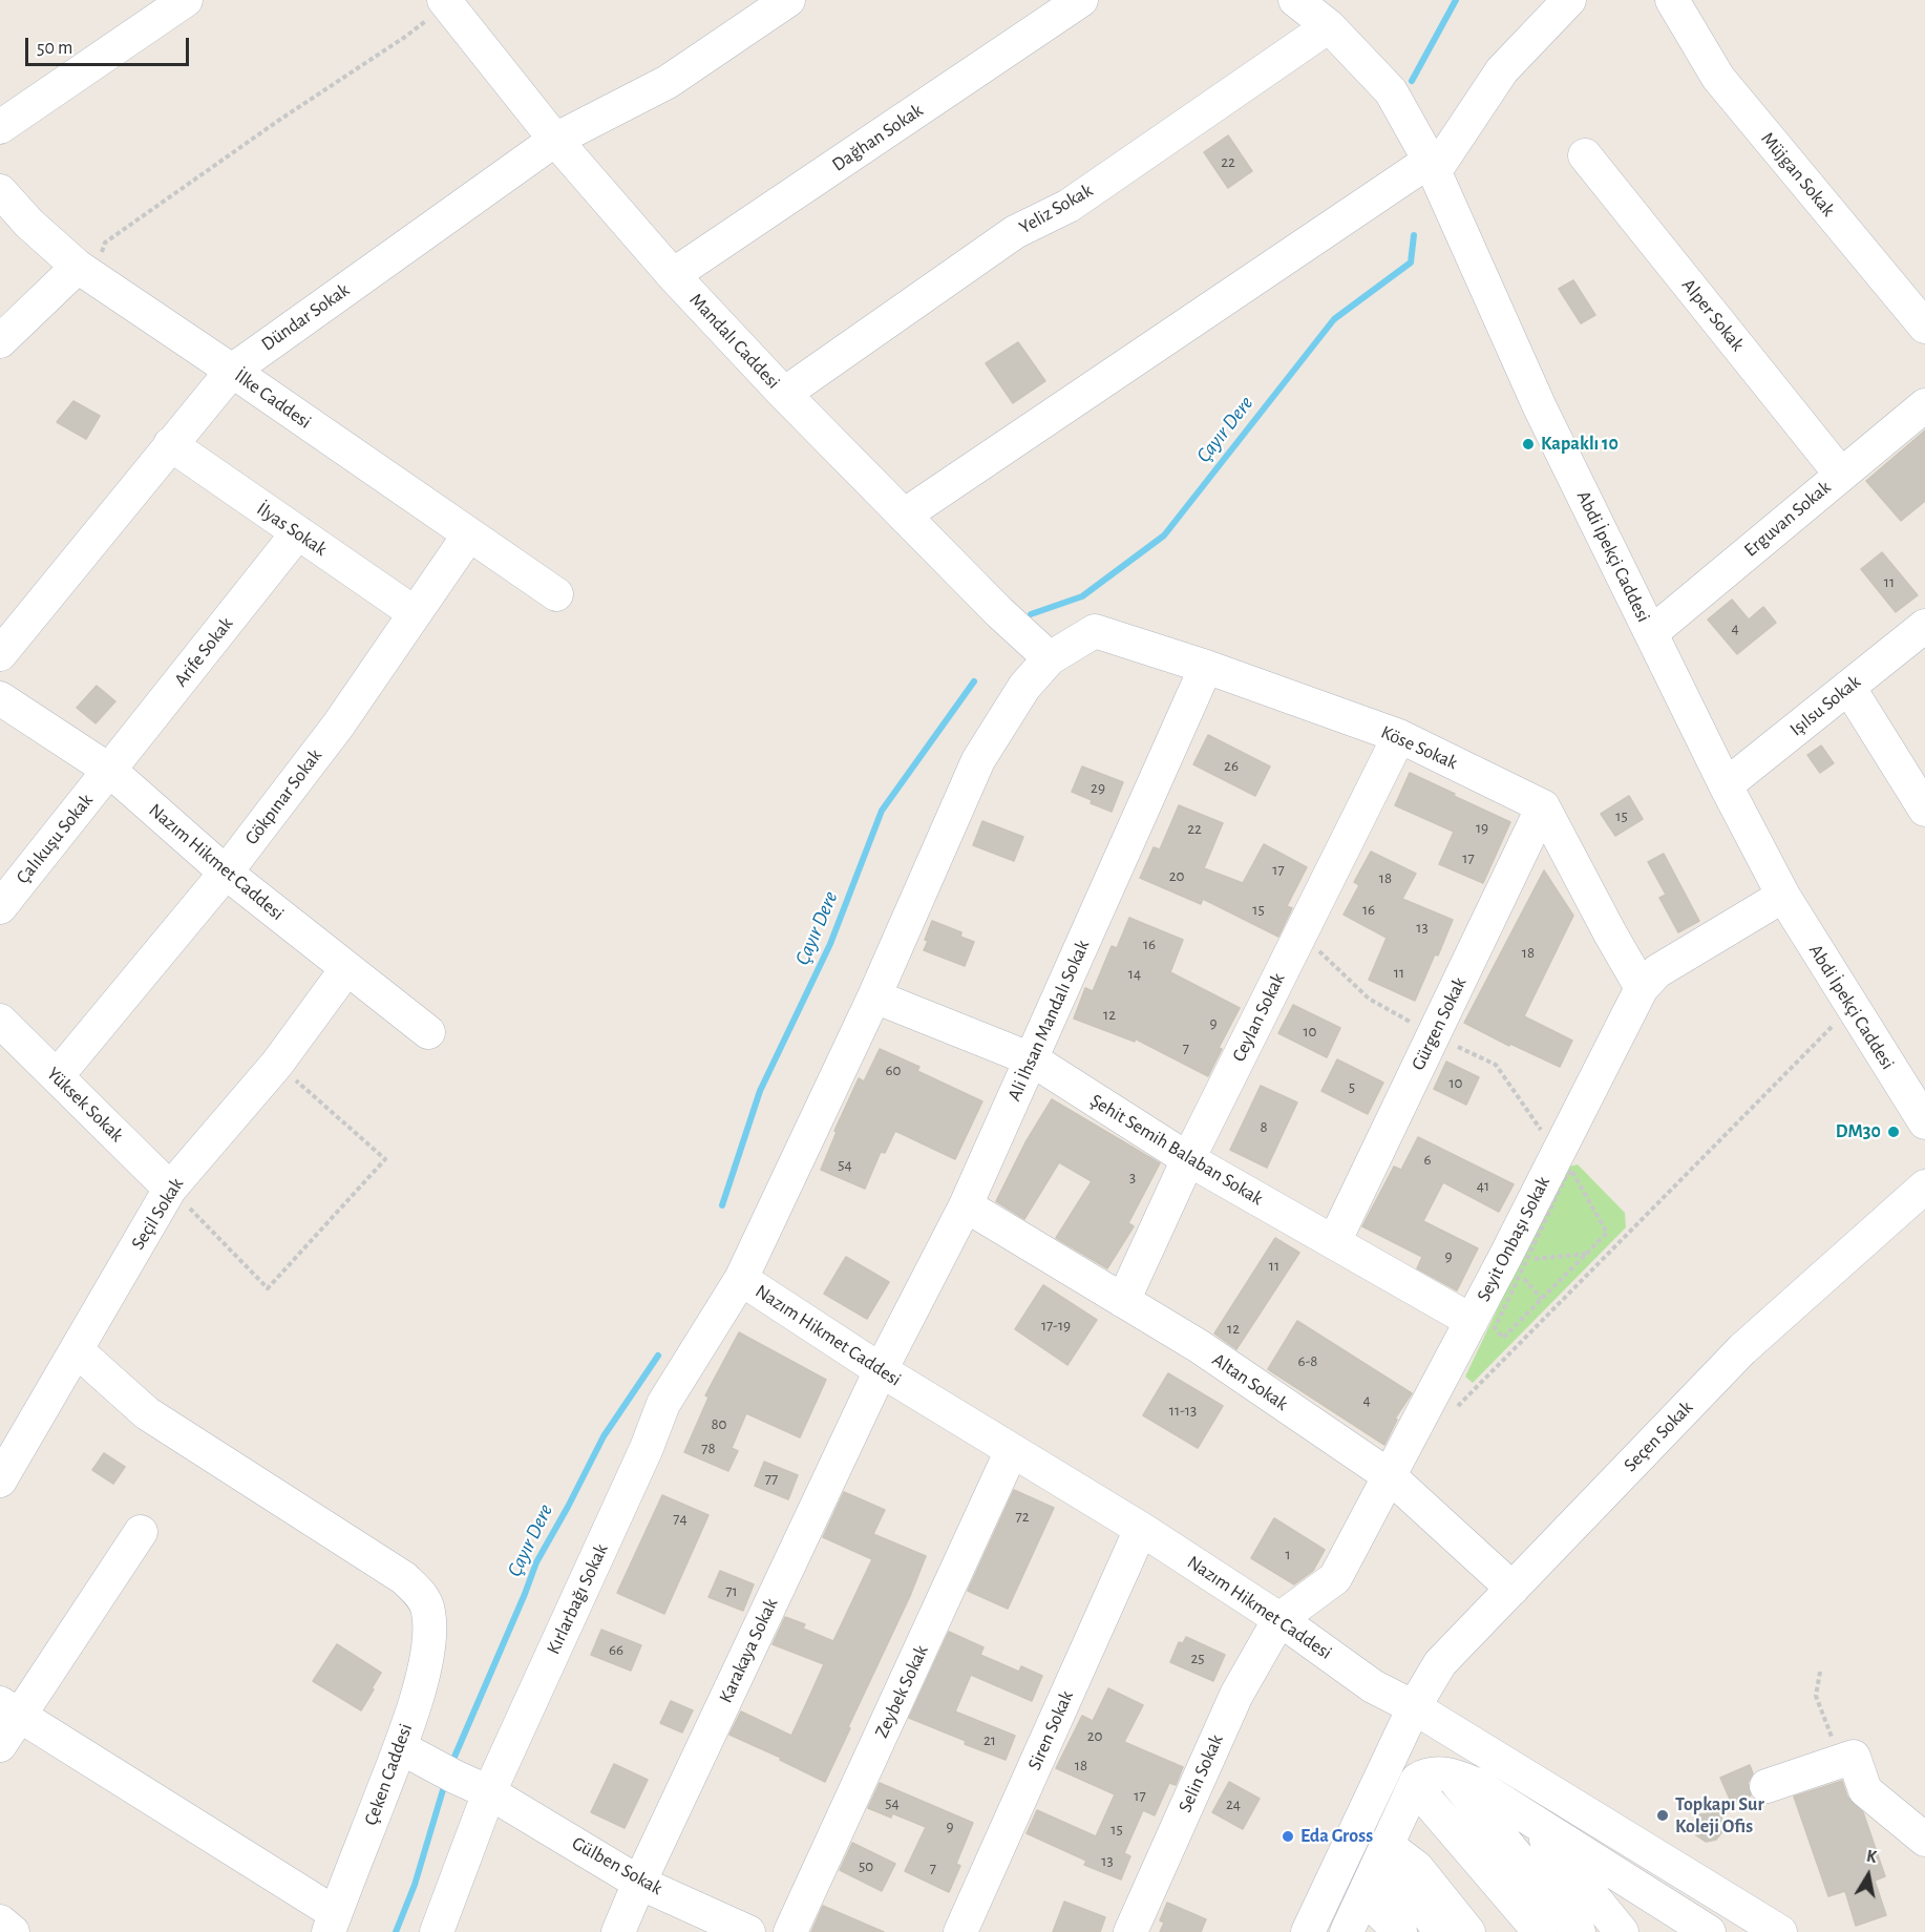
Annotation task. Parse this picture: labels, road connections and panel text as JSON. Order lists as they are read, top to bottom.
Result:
{
  "streets": {
    "street": [
      "Dağhan Sokak",
      "Müjgan Sokak",
      "Yeliz Sokak",
      "Alper Sokak",
      "Dündar Sokak",
      "Mandalı Caddesi",
      "İlke Caddesi",
      "Erguvan Sokak",
      "İlyas Sokak",
      "Abdi İpekçi Caddesi",
      "Arife Sokak",
      "Işılsu Sokak",
      "Köse Sokak",
      "Gökpınar Sokak",
      "Çalıkuşu Sokak",
      "Nazım Hikmet Caddesi",
      "Ceylan Sokak",
      "Ali İhsan Mandalı Sokak",
      "Gürgen Sokak",
      "Yüksek Sokak",
      "Şehit Semih Balaban Sokak",
      "Seçil Sokak",
      "Seyit Onbaşı Sokak",
      "Altan Sokak",
      "Seçen Sokak",
      "Kırlarbağı Sokak",
      "Karakaya Sokak",
      "Zeybek Sokak",
      "Siren Sokak",
      "Selin Sokak",
      "Çeken Caddesi",
      "Gülben Sokak"
    ]
  },
  "crossings": [
    ["Dağhan Sokak", "Mandalı Caddesi"],
    ["Yeliz Sokak", "Mandalı Caddesi"],
    ["Yeliz Sokak", "Abdi İpekçi Caddesi"],
    ["Alper Sokak", "Erguvan Sokak"],
    ["Dündar Sokak", "Mandalı Caddesi"],
    ["Dündar Sokak", "İlke Caddesi"],
    ["Dündar Sokak", "İlyas Sokak"],
    ["Mandalı Caddesi", "Kırlarbağı Sokak"],
    ["İlke Caddesi", "Gökpınar Sokak"],
    ["Erguvan Sokak", "Abdi İpekçi Caddesi"],
    ["İlyas Sokak", "Arife Sokak"],
    ["İlyas Sokak", "Gökpınar Sokak"],
    ["Abdi İpekçi Caddesi", "Işılsu Sokak"],
    ["Abdi İpekçi Caddesi", "Seyit Onbaşı Sokak"],
    ["Arife Sokak", "Çalıkuşu Sokak"],
    ["Arife Sokak", "Nazım Hikmet Caddesi"],
    ["Köse Sokak", "Ceylan Sokak"],
    ["Köse Sokak", "Ali İhsan Mandalı Sokak"],
    ["Köse Sokak", "Gürgen Sokak"],
    ["Köse Sokak", "Kırlarbağı Sokak"],
    ["Gökpınar Sokak", "Nazım Hikmet Caddesi"],
    ["Gökpınar Sokak", "Yüksek Sokak"],
    ["Çalıkuşu Sokak", "Nazım Hikmet Caddesi"],
    ["Nazım Hikmet Caddesi", "Ali İhsan Mandalı Sokak"],
    ["Nazım Hikmet Caddesi", "Seçil Sokak"],
    ["Nazım Hikmet Caddesi", "Seyit Onbaşı Sokak"],
    ["Nazım Hikmet Caddesi", "Seçen Sokak"],
    ["Nazım Hikmet Caddesi", "Kırlarbağı Sokak"],
    ["Nazım Hikmet Caddesi", "Karakaya Sokak"],
    ["Nazım Hikmet Caddesi", "Zeybek Sokak"],
    ["Nazım Hikmet Caddesi", "Siren Sokak"],
    ["Nazım Hikmet Caddesi", "Selin Sokak"],
    ["Ceylan Sokak", "Şehit Semih Balaban Sokak"],
    ["Ceylan Sokak", "Altan Sokak"],
    ["Ali İhsan Mandalı Sokak", "Şehit Semih Balaban Sokak"],
    ["Ali İhsan Mandalı Sokak", "Altan Sokak"],
    ["Ali İhsan Mandalı Sokak", "Karakaya Sokak"],
    ["Gürgen Sokak", "Şehit Semih Balaban Sokak"],
    ["Yüksek Sokak", "Seçil Sokak"],
    ["Şehit Semih Balaban Sokak", "Seyit Onbaşı Sokak"],
    ["Şehit Semih Balaban Sokak", "Kırlarbağı Sokak"],
    ["Seçil Sokak", "Çeken Caddesi"],
    ["Seyit Onbaşı Sokak", "Altan Sokak"],
    ["Seyit Onbaşı Sokak", "Selin Sokak"],
    ["Altan Sokak", "Seçen Sokak"],
    ["Kırlarbağı Sokak", "Gülben Sokak"],
    ["Karakaya Sokak", "Gülben Sokak"],
    ["Çeken Caddesi", "Gülben Sokak"]
  ],
  "water": ["Çayır Dere"],
  "places": [
    "Kapaklı 10",
    "DM30",
    "Topkapı Sur Koleji Ofis",
    "Eda Gross"
  ],
  "house_numbers": [
    "22",
    "11",
    "4",
    "26",
    "29",
    "15",
    "19",
    "22",
    "17",
    "17",
    "20",
    "18",
    "15",
    "16",
    "13",
    "16",
    "18",
    "11",
    "14",
    "12",
    "9",
    "10",
    "7",
    "60",
    "10",
    "5",
    "8",
    "6",
    "54",
    "3",
    "41",
    "9",
    "11",
    "17-19",
    "12",
    "6-8",
    "4",
    "11-13",
    "80",
    "78",
    "77",
    "72",
    "74",
    "1",
    "71",
    "66",
    "25",
    "20",
    "21",
    "18",
    "17",
    "54",
    "24",
    "9",
    "15",
    "13",
    "50",
    "7"
  ],
  "scale_bar": "50 m",
  "north": "top"
}
